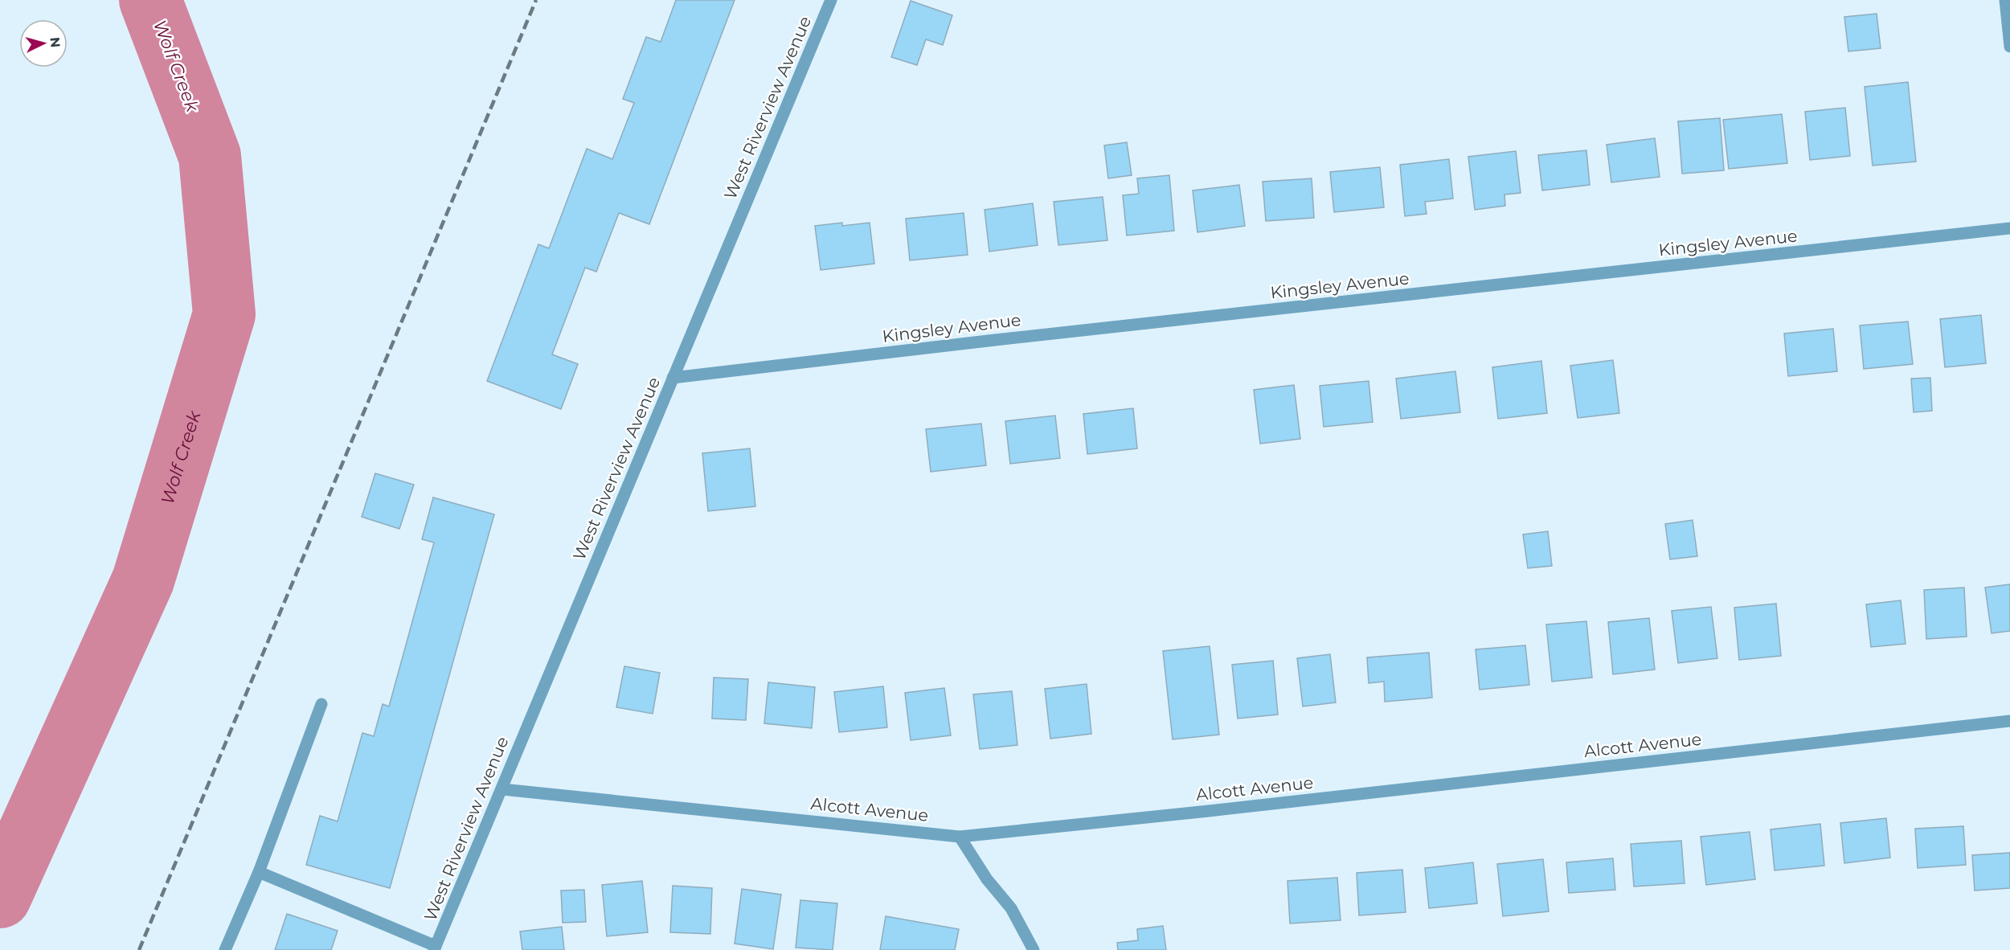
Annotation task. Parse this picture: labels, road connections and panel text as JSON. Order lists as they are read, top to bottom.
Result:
{
  "streets": {
    "street": ["West Riverview Avenue", "Kingsley Avenue", "Alcott Avenue"]
  },
  "crossings": [
    ["West Riverview Avenue", "Kingsley Avenue"],
    ["West Riverview Avenue", "Alcott Avenue"]
  ],
  "water": ["Wolf Creek"],
  "north": "right"
}
